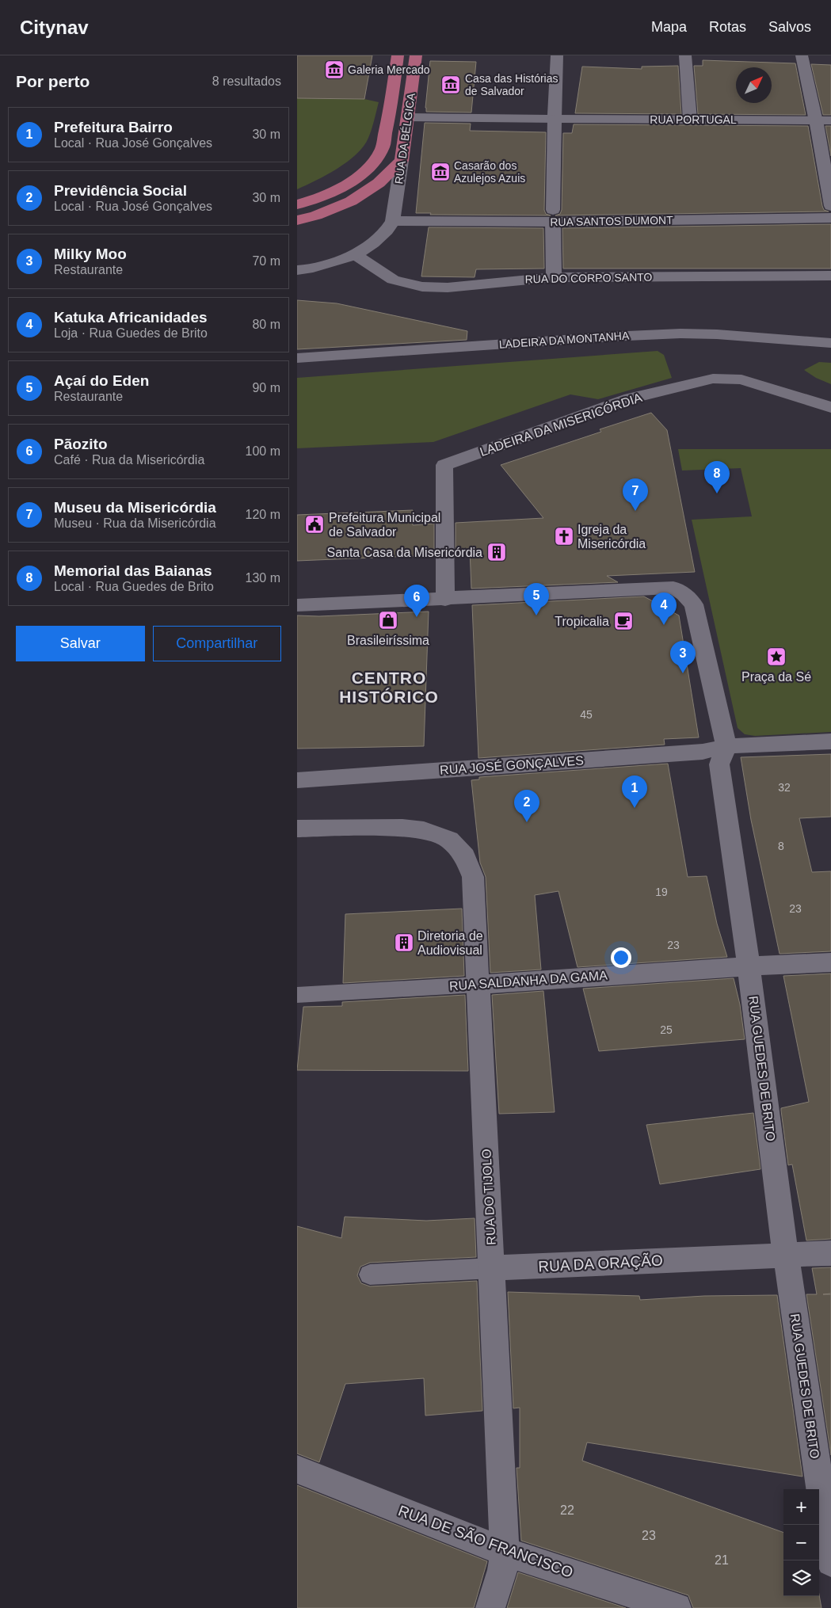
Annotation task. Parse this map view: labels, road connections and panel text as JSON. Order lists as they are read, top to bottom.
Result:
{
  "streets": {
    "main road": ["RUA DA BÉLGICA"],
    "street": [
      "RUA PORTUGAL",
      "RUA SANTOS DUMONT",
      "RUA DO CORPO SANTO",
      "LADEIRA DA MONTANHA",
      "LADEIRA DA MISERICÓRDIA",
      "RUA JOSÉ GONÇALVES",
      "RUA SALDANHA DA GAMA",
      "RUA GUEDES DE BRITO",
      "RUA DO TIJOLO",
      "RUA DA ORAÇÃO",
      "RUA DE SÃO FRANCISCO"
    ]
  },
  "crossings": [
    ["RUA PORTUGAL", "RUA DA BÉLGICA"],
    ["RUA DA BÉLGICA", "RUA SANTOS DUMONT"],
    ["RUA JOSÉ GONÇALVES", "RUA GUEDES DE BRITO"],
    ["RUA SALDANHA DA GAMA", "RUA GUEDES DE BRITO"],
    ["RUA SALDANHA DA GAMA", "RUA DO TIJOLO"],
    ["RUA GUEDES DE BRITO", "RUA DA ORAÇÃO"],
    ["RUA DO TIJOLO", "RUA DA ORAÇÃO"],
    ["RUA DO TIJOLO", "RUA DE SÃO FRANCISCO"]
  ],
  "districts": ["CENTRO HISTÓRICO"],
  "places": {
    "museum": ["Galeria Mercado", "Casa das Histórias de Salvador", "Casarão dos Azulejos Azuis"],
    "public building": ["Prefeitura Municipal de Salvador"],
    "church": ["Igreja da Misericórdia"],
    "building": ["Santa Casa da Misericórdia", "Diretoria de Audiovisual"],
    "shop": ["Brasileiríssima"],
    "cafe": ["Tropicalia"],
    "place": ["Praça da Sé"]
  },
  "house_numbers": [
    "45",
    "32",
    "8",
    "19",
    "23",
    "23",
    "25",
    "22",
    "23",
    "21"
  ],
  "north": "top right",
  "page": {
    "header": "Citynav",
    "nav": ["Mapa", "Rotas", "Salvos"],
    "heading": ["Por perto", "8 resultados"],
    "list": [
      {
        "mark": "1",
        "name": "Prefeitura Bairro",
        "note": "Local · Rua José Gonçalves",
        "value": "30 m"
      },
      {
        "mark": "2",
        "name": "Previdência Social",
        "note": "Local · Rua José Gonçalves",
        "value": "30 m"
      },
      {
        "mark": "3",
        "name": "Milky Moo",
        "note": "Restaurante",
        "value": "70 m"
      },
      {
        "mark": "4",
        "name": "Katuka Africanidades",
        "note": "Loja · Rua Guedes de Brito",
        "value": "80 m"
      },
      {
        "mark": "5",
        "name": "Açaí do Eden",
        "note": "Restaurante",
        "value": "90 m"
      },
      {
        "mark": "6",
        "name": "Pãozito",
        "note": "Café · Rua da Misericórdia",
        "value": "100 m"
      },
      {
        "mark": "7",
        "name": "Museu da Misericórdia",
        "note": "Museu · Rua da Misericórdia",
        "value": "120 m"
      },
      {
        "mark": "8",
        "name": "Memorial das Baianas",
        "note": "Local · Rua Guedes de Brito",
        "value": "130 m"
      }
    ],
    "pins": [
      "8",
      "7",
      "5",
      "6",
      "4",
      "3",
      "1",
      "2"
    ],
    "buttons": ["Salvar", "Compartilhar"],
    "map_buttons": ["+", "−"]
  }
}
